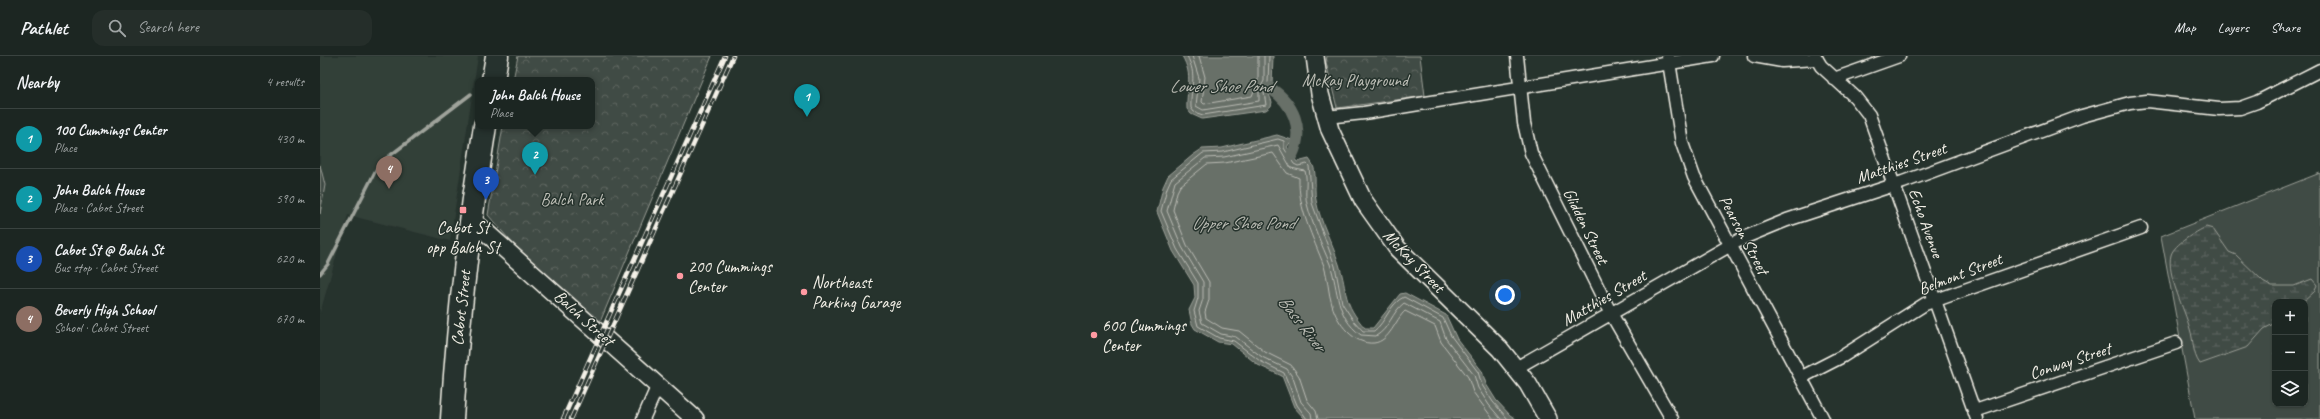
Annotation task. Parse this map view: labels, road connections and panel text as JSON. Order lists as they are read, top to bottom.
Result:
{
  "streets": {
    "highway": ["Cabot Street"],
    "main road": ["McKay Street", "Balch Street"],
    "street": [
      "Matthies Street",
      "Echo Avenue",
      "Glidden Street",
      "Pearson Street",
      "Belmont Street",
      "Conway Street"
    ]
  },
  "crossings": [
    ["Matthies Street", "Echo Avenue"],
    ["Matthies Street", "Glidden Street"],
    ["Matthies Street", "Pearson Street"],
    ["Matthies Street", "McKay Street"],
    ["Echo Avenue", "Belmont Street"],
    ["Echo Avenue", "Conway Street"],
    ["Pearson Street", "Belmont Street"],
    ["Cabot Street", "Balch Street"]
  ],
  "water": ["Lower Shoe Pond", "Upper Shoe Pond", "Bass River"],
  "parks": ["McKay Playground", "Balch Park"],
  "places": {
    "transit": ["Cabot St opp Balch St"],
    "other": ["200 Cummings Center", "Northeast Parking Garage", "600 Cummings Center"]
  },
  "page": {
    "header": "Pathlet",
    "search": "Search here",
    "nav": ["Map", "Layers", "Share"],
    "heading": ["Nearby", "4 results"],
    "popup": ["John Balch House", "Place"],
    "pins": [
      "1",
      "2",
      "4",
      "3"
    ],
    "list": [
      {
        "mark": "1",
        "name": "100 Cummings Center",
        "note": "Place",
        "value": "430 m"
      },
      {
        "mark": "2",
        "name": "John Balch House",
        "note": "Place · Cabot Street",
        "value": "590 m"
      },
      {
        "mark": "3",
        "name": "Cabot St @ Balch St",
        "note": "Bus stop · Cabot Street",
        "value": "620 m"
      },
      {
        "mark": "4",
        "name": "Beverly High School",
        "note": "School · Cabot Street",
        "value": "670 m"
      }
    ],
    "map_buttons": ["+", "−"]
  }
}
